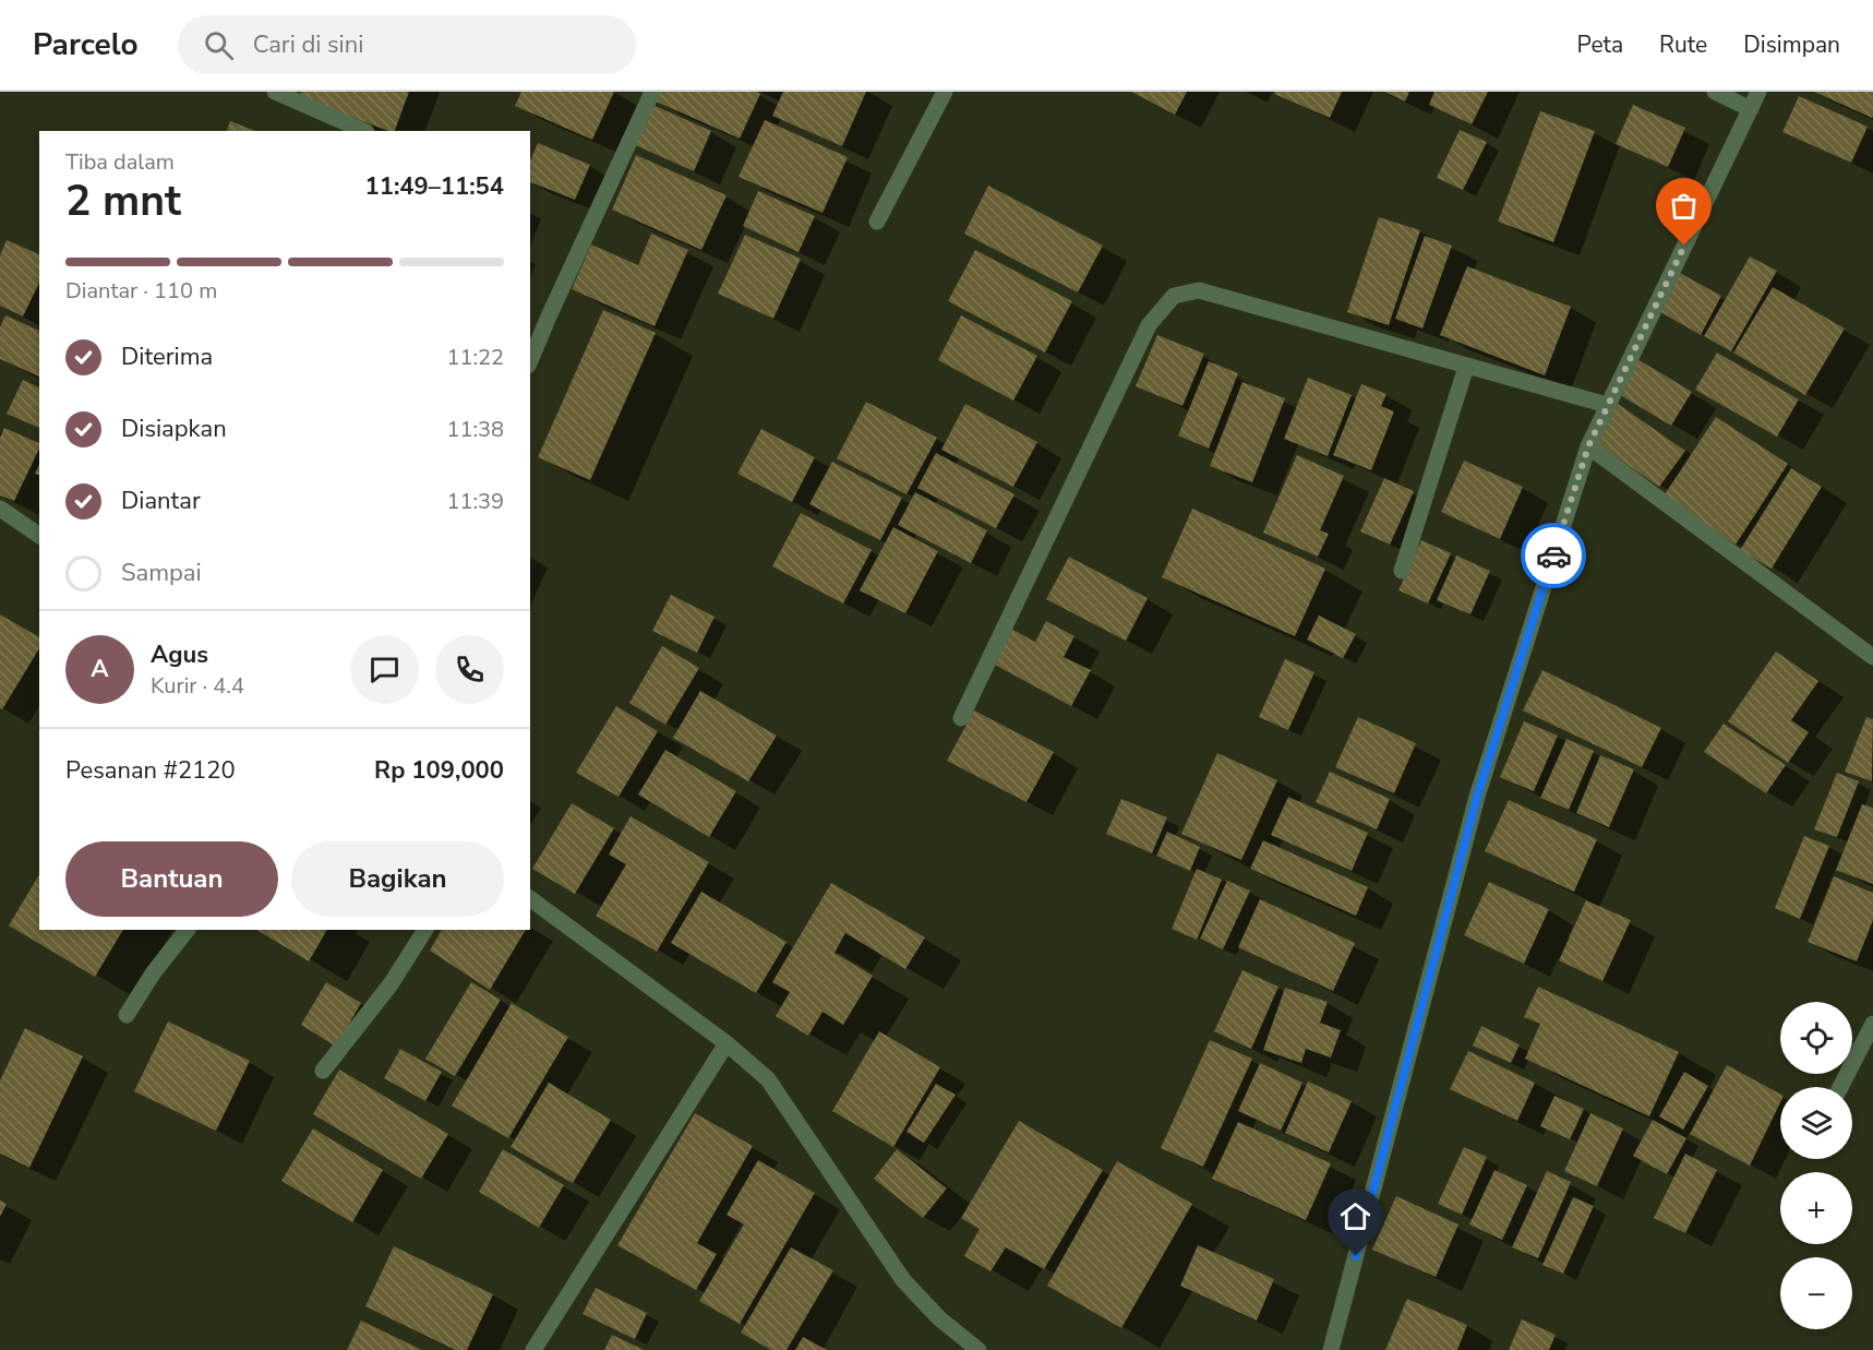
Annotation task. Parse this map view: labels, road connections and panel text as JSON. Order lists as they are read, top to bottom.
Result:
{
  "page": {
    "header": "Parcelo",
    "search": "Cari di sini",
    "nav": ["Peta", "Rute", "Disimpan"],
    "heading": ["2 mnt", "Tiba dalam", "11:49–11:54"],
    "panel": [
      "Agus",
      "Kurir · 4.4",
      "Pesanan #2120",
      "Rp 109,000"
    ],
    "bar": "Diantar · 110 m",
    "list": [
      ["Diterima", "11:22"],
      ["Disiapkan", "11:38"],
      ["Diantar", "11:39"],
      "Sampai"
    ],
    "round": "A",
    "buttons": ["Bantuan", "Bagikan"],
    "map_buttons": ["+", "−"]
  }
}
